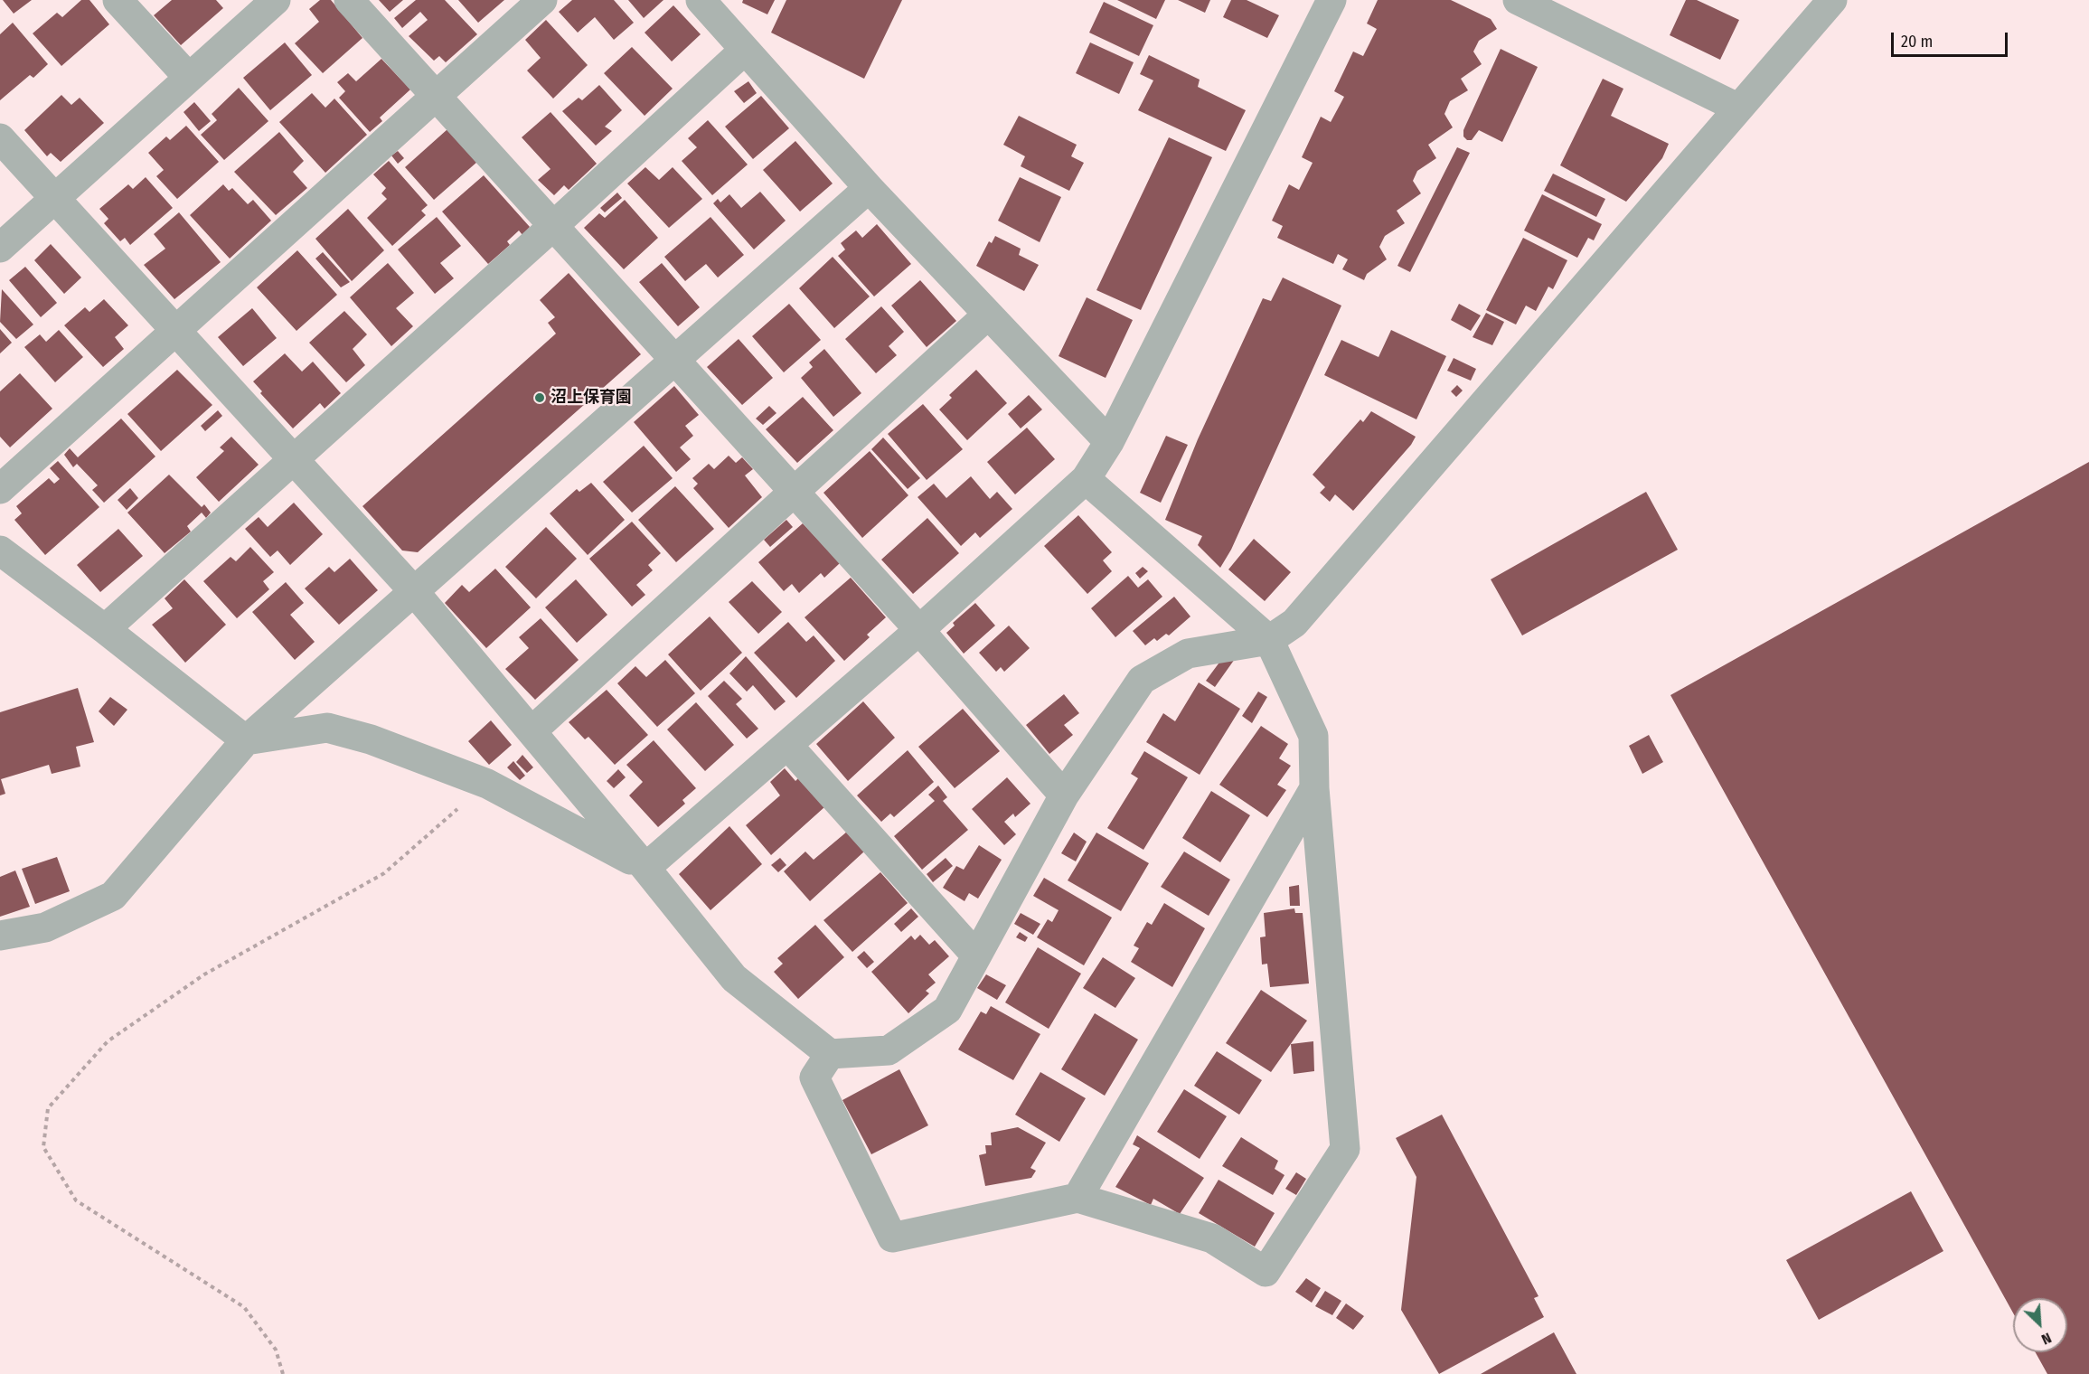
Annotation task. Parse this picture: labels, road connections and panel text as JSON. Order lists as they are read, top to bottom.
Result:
{
  "places": ["沼上保育園"],
  "scale_bar": "20 m",
  "north": "bottom right"
}
